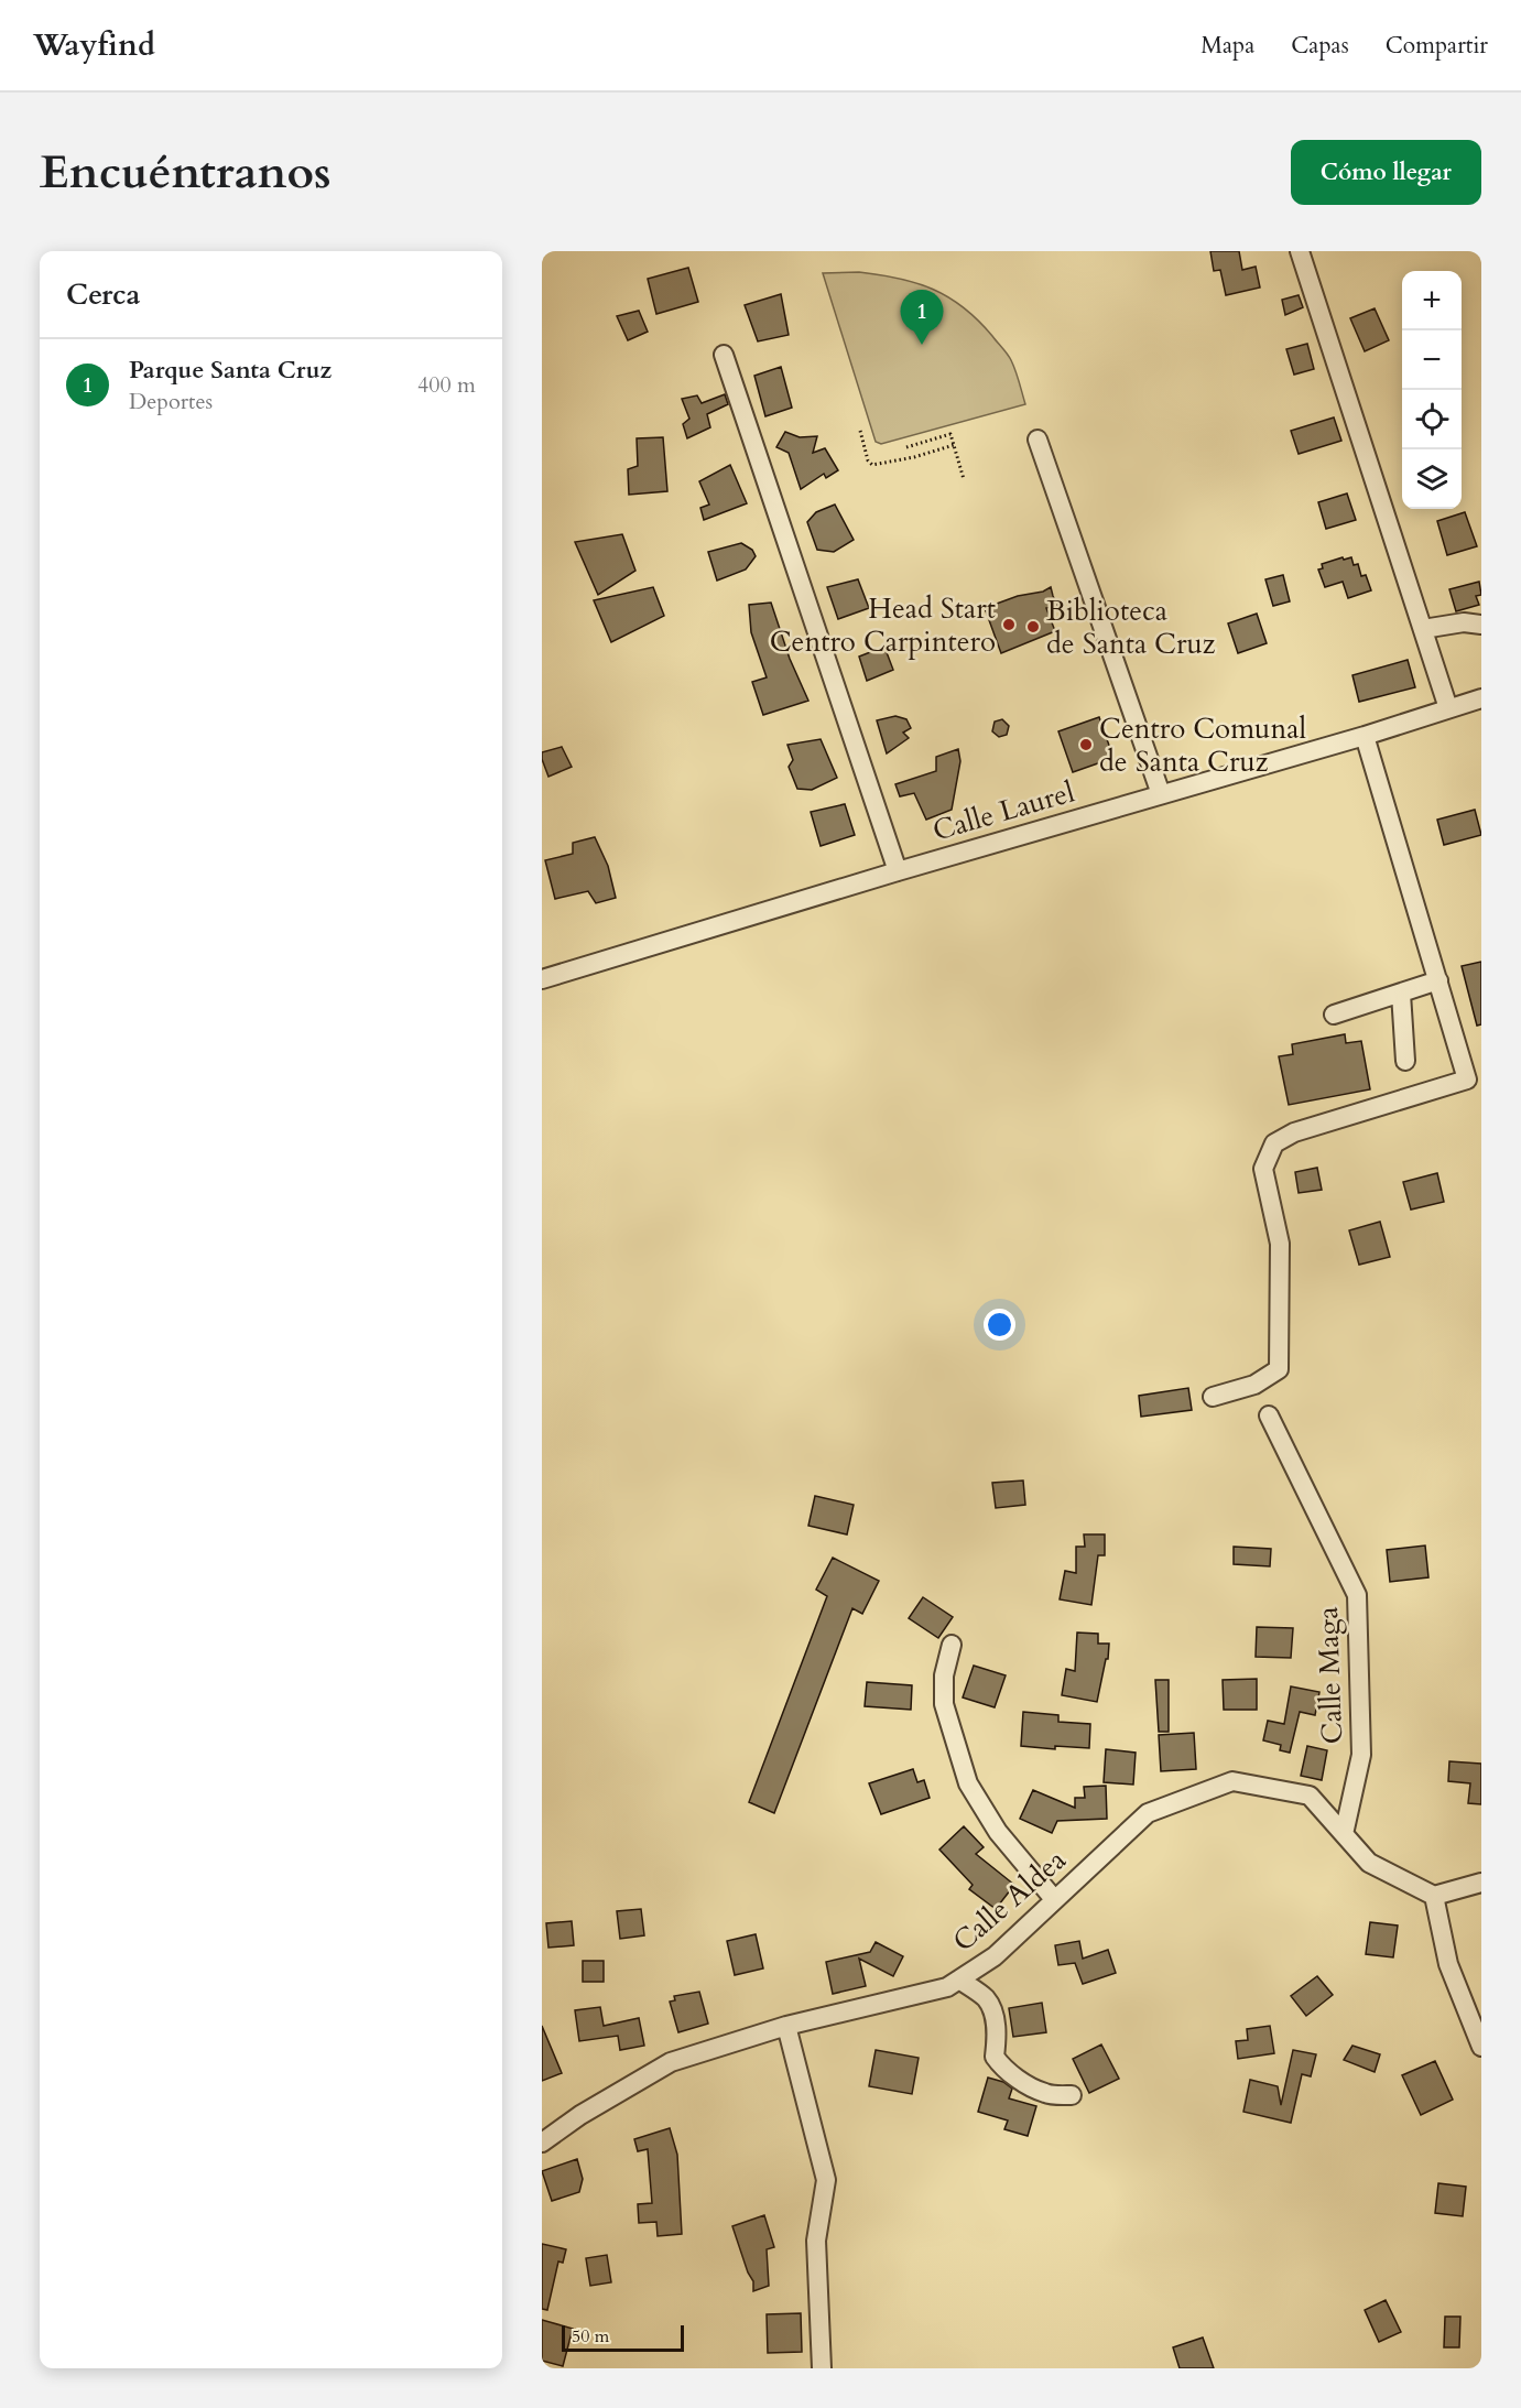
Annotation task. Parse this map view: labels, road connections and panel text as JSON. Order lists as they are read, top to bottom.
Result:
{
  "streets": {
    "street": ["Calle Laurel", "Calle Maga", "Calle Aldea"]
  },
  "crossings": [
    ["Calle Maga", "Calle Aldea"]
  ],
  "places": ["Head Start Centro Carpintero", "Biblioteca de Santa Cruz", "Centro Comunal de Santa Cruz"],
  "scale_bar": "50 m",
  "page": {
    "header": "Wayfind",
    "nav": ["Mapa", "Capas", "Compartir"],
    "buttons": "Cómo llegar",
    "title": "Encuéntranos",
    "heading": "Cerca",
    "map_buttons": ["+", "−"],
    "pins": "1",
    "list": [
      {
        "mark": "1",
        "name": "Parque Santa Cruz",
        "note": "Deportes",
        "value": "400 m"
      }
    ],
    "scale": "50 m"
  }
}
